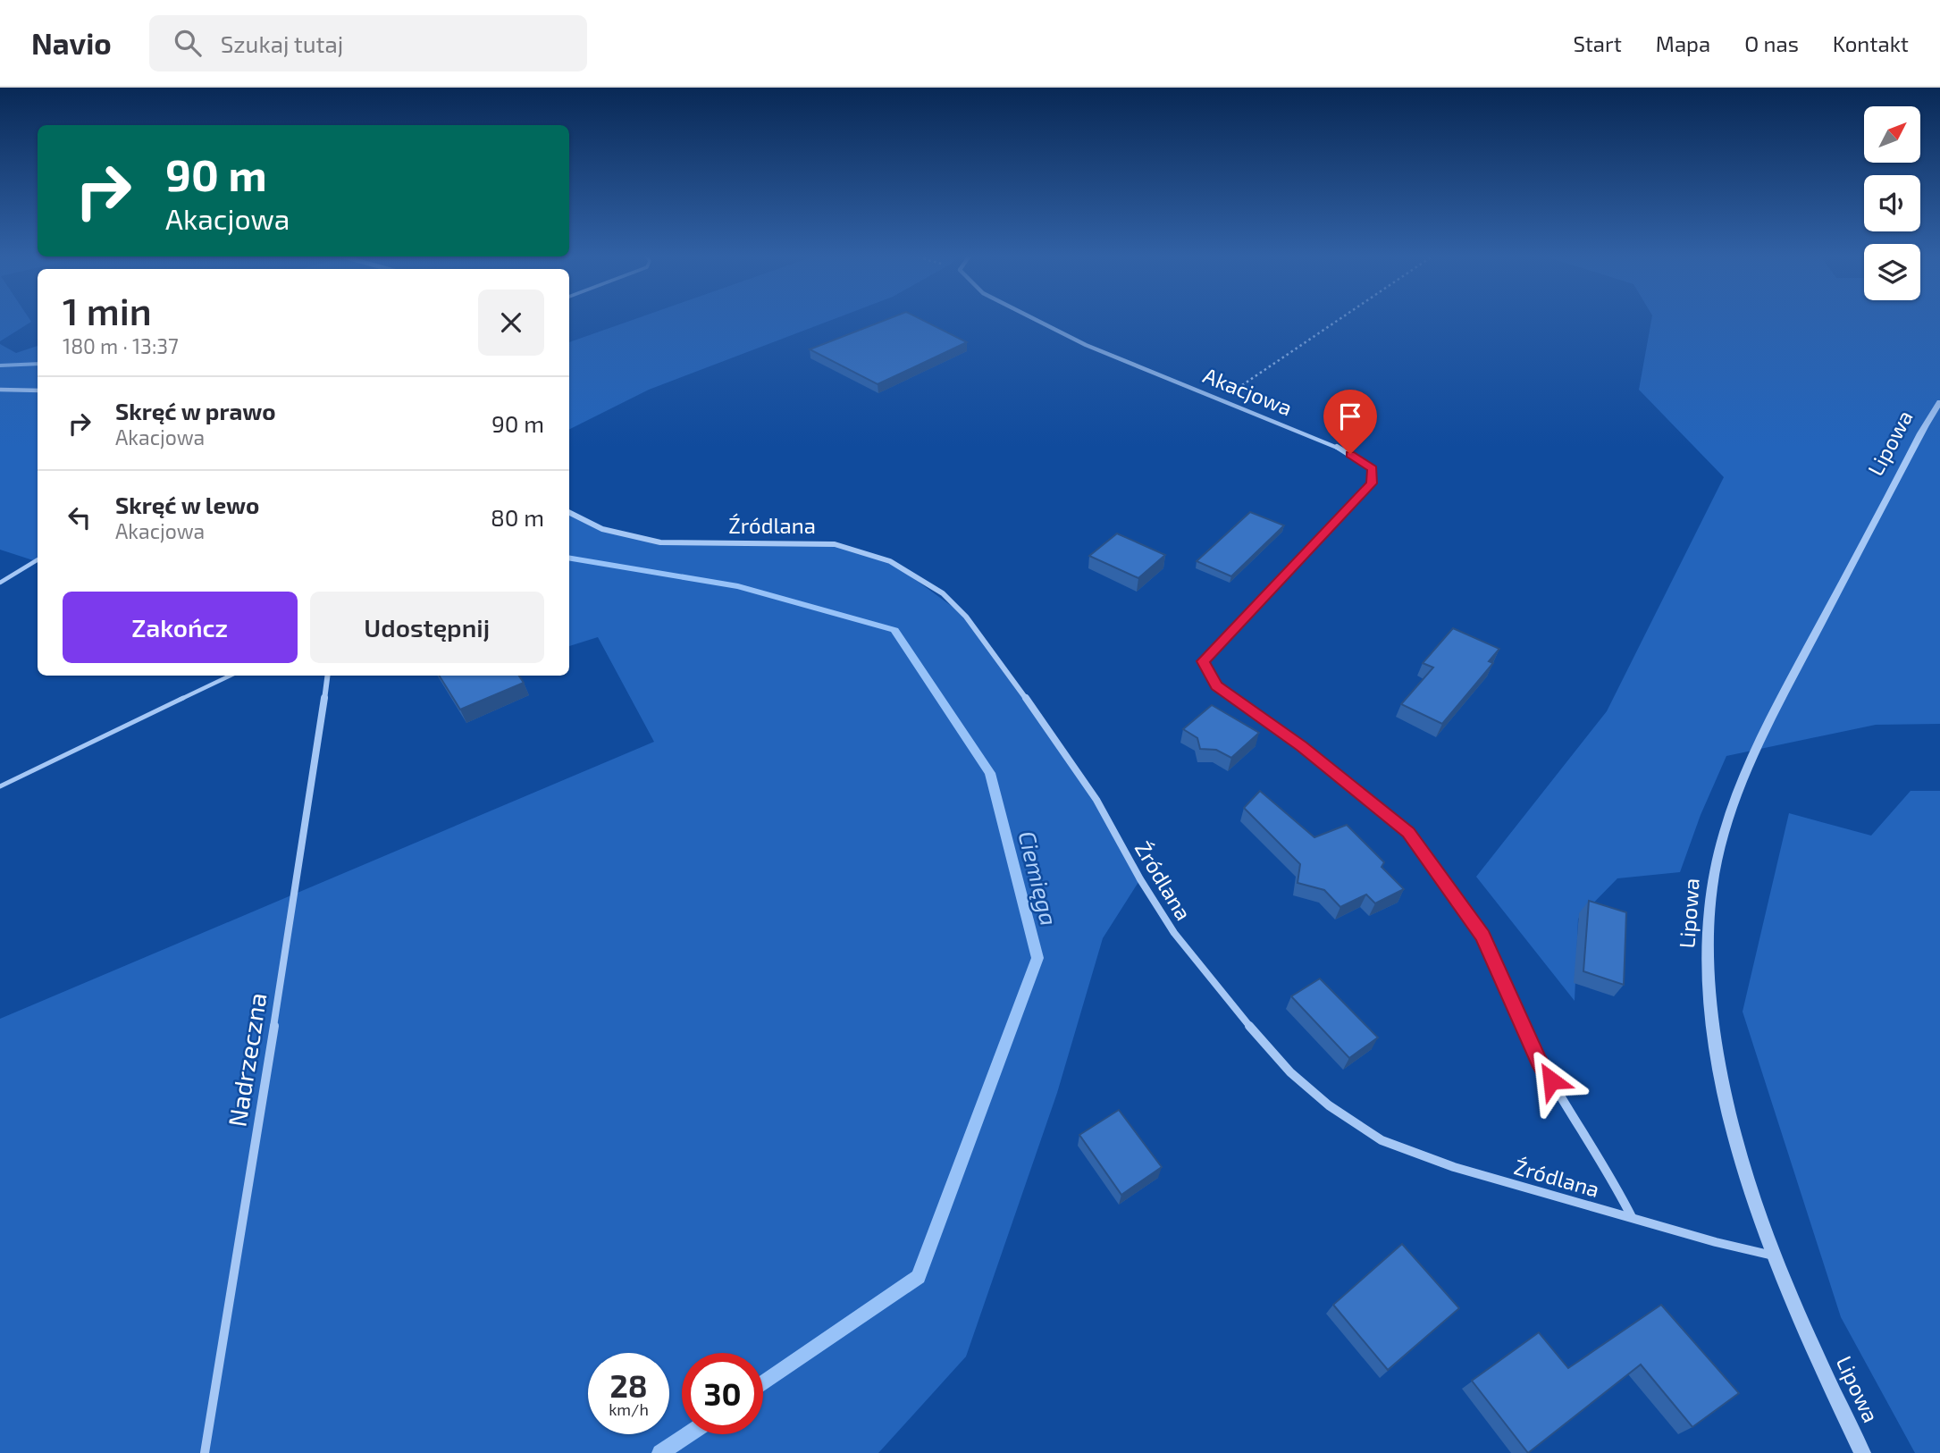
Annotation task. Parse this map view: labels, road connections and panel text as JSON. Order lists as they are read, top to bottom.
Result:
{
  "streets": {
    "street": [
      "Akacjowa",
      "Lipowa",
      "Źródlana",
      "Nadrzeczna"
    ]
  },
  "crossings": [
    ["Akacjowa", "Źródlana"],
    ["Lipowa", "Źródlana"]
  ],
  "water": ["Ciemięga"],
  "north": "top right",
  "page": {
    "header": "Navio",
    "search": "Szukaj tutaj",
    "nav": [
      "Start",
      "Mapa",
      "O nas",
      "Kontakt"
    ],
    "turn": ["90 m", "Akacjowa"],
    "heading": ["1 min", "180 m · 13:37"],
    "list": [
      {
        "name": "Skręć w prawo",
        "note": "Akacjowa",
        "value": "90 m"
      },
      {
        "name": "Skręć w lewo",
        "note": "Akacjowa",
        "value": "80 m"
      }
    ],
    "buttons": ["Zakończ", "Udostępnij"],
    "speed": "28 km/h",
    "limit": "30"
  }
}
